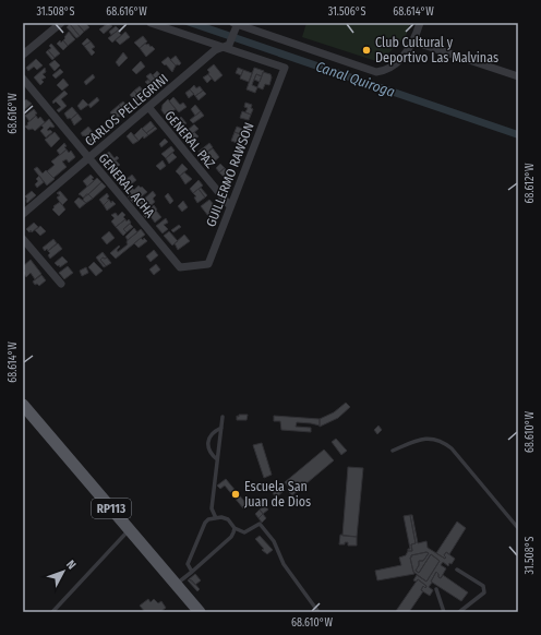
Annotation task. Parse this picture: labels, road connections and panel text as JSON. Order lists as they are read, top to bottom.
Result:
{
  "streets": {
    "main road": ["RP113"],
    "street": [
      "CARLOS PELLEGRINI",
      "GENERAL PAZ",
      "GUILLERMO RAWSON",
      "GENERAL ACHA"
    ]
  },
  "crossings": [
    ["CARLOS PELLEGRINI", "GENERAL PAZ"],
    ["CARLOS PELLEGRINI", "GUILLERMO RAWSON"],
    ["CARLOS PELLEGRINI", "GENERAL ACHA"],
    ["GENERAL PAZ", "GUILLERMO RAWSON"],
    ["GUILLERMO RAWSON", "GENERAL ACHA"]
  ],
  "water": ["Canal Quiroga"],
  "places": ["Club Cultural y Deportivo Las Malvinas", "Escuela San Juan de Dios"],
  "north": "top right",
  "coordinates": [
    "31.508°S",
    "68.616°W",
    "31.506°S",
    "68.614°W",
    "68.612°W",
    "68.610°W"
  ]
}
